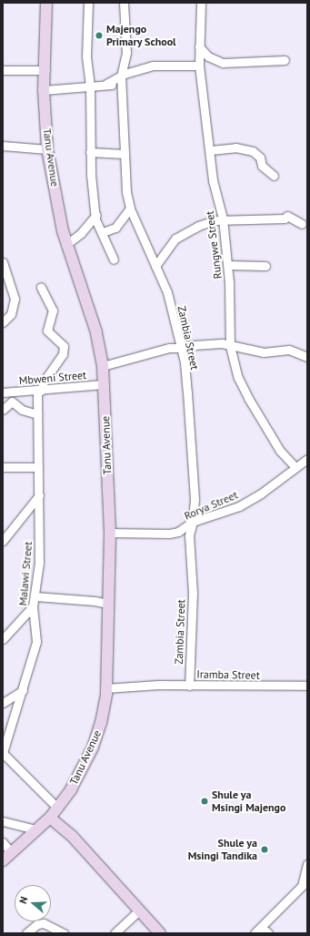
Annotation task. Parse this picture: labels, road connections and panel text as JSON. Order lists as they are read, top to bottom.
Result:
{
  "streets": {
    "street": [
      "Tanu Avenue",
      "Rungwe Street",
      "Zambia Street",
      "Mbweni Street",
      "Rorya Street",
      "Malawi Street",
      "Iramba Street"
    ]
  },
  "crossings": [
    ["Tanu Avenue", "Mbweni Street"],
    ["Tanu Avenue", "Rorya Street"],
    ["Tanu Avenue", "Iramba Street"],
    ["Rungwe Street", "Rorya Street"],
    ["Zambia Street", "Rorya Street"],
    ["Zambia Street", "Iramba Street"],
    ["Mbweni Street", "Malawi Street"]
  ],
  "places": ["Majengo Primary School", "Shule ya Msingi Majengo", "Shule ya Msingi Tandika"],
  "north": "left"
}
